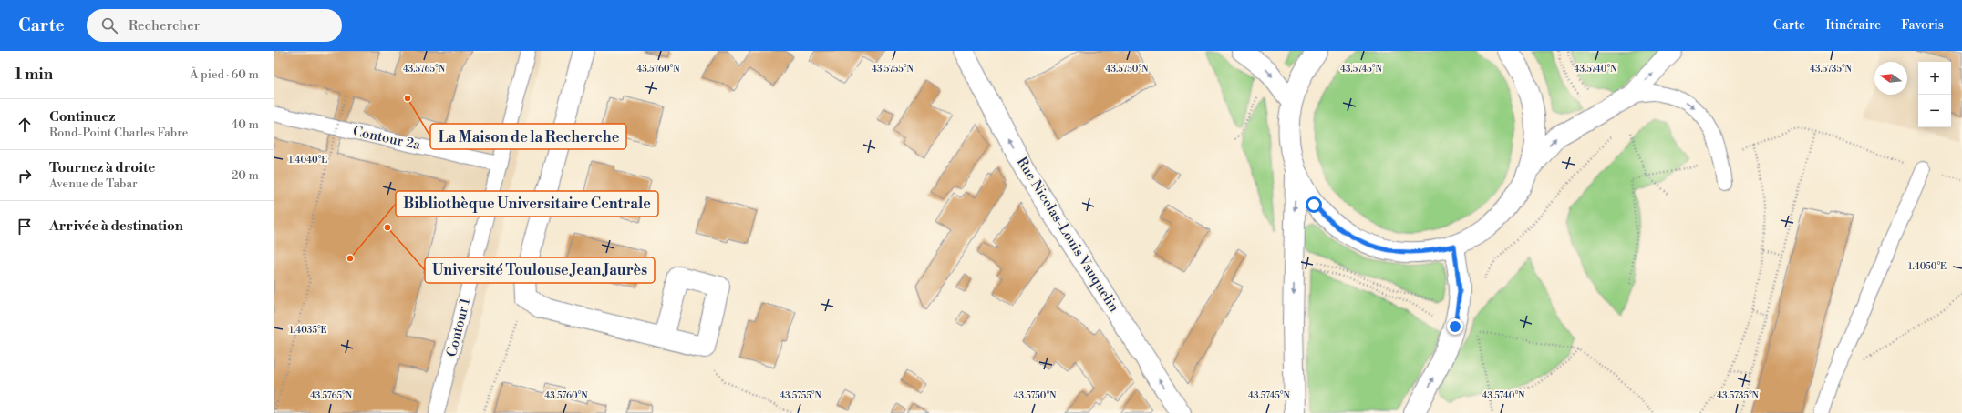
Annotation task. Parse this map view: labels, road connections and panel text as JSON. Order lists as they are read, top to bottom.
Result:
{
  "streets": {
    "street": ["Rue Nicolas-Louis Vauquelin"],
    "lane": ["Contour 2a", "Contour 1"]
  },
  "crossings": [
    ["Contour 2a", "Contour 1"]
  ],
  "one_way": ["Rue Nicolas-Louis Vauquelin"],
  "places": ["La Maison de la Recherche", "Université Toulouse Jean Jaurès", "Bibliothèque Universitaire Centrale"],
  "north": "left",
  "page": {
    "header": "Carte",
    "search": "Rechercher",
    "nav": ["Carte", "Itinéraire", "Favoris"],
    "heading": ["1 min", "À pied · 60 m"],
    "map_buttons": ["+", "−"],
    "list": [
      ["Continuez", "Rond-Point Charles Fabre", "40 m"],
      ["Tournez à droite", "Avenue de Tabar", "20 m"],
      "Arrivée à destination"
    ]
  },
  "coordinates": [
    "43.5765°N",
    "43.5760°N",
    "43.5755°N",
    "43.5750°N",
    "43.5745°N",
    "43.5740°N",
    "43.5735°N",
    "1.4040°E",
    "1.4050°E",
    "1.4035°E"
  ]
}
